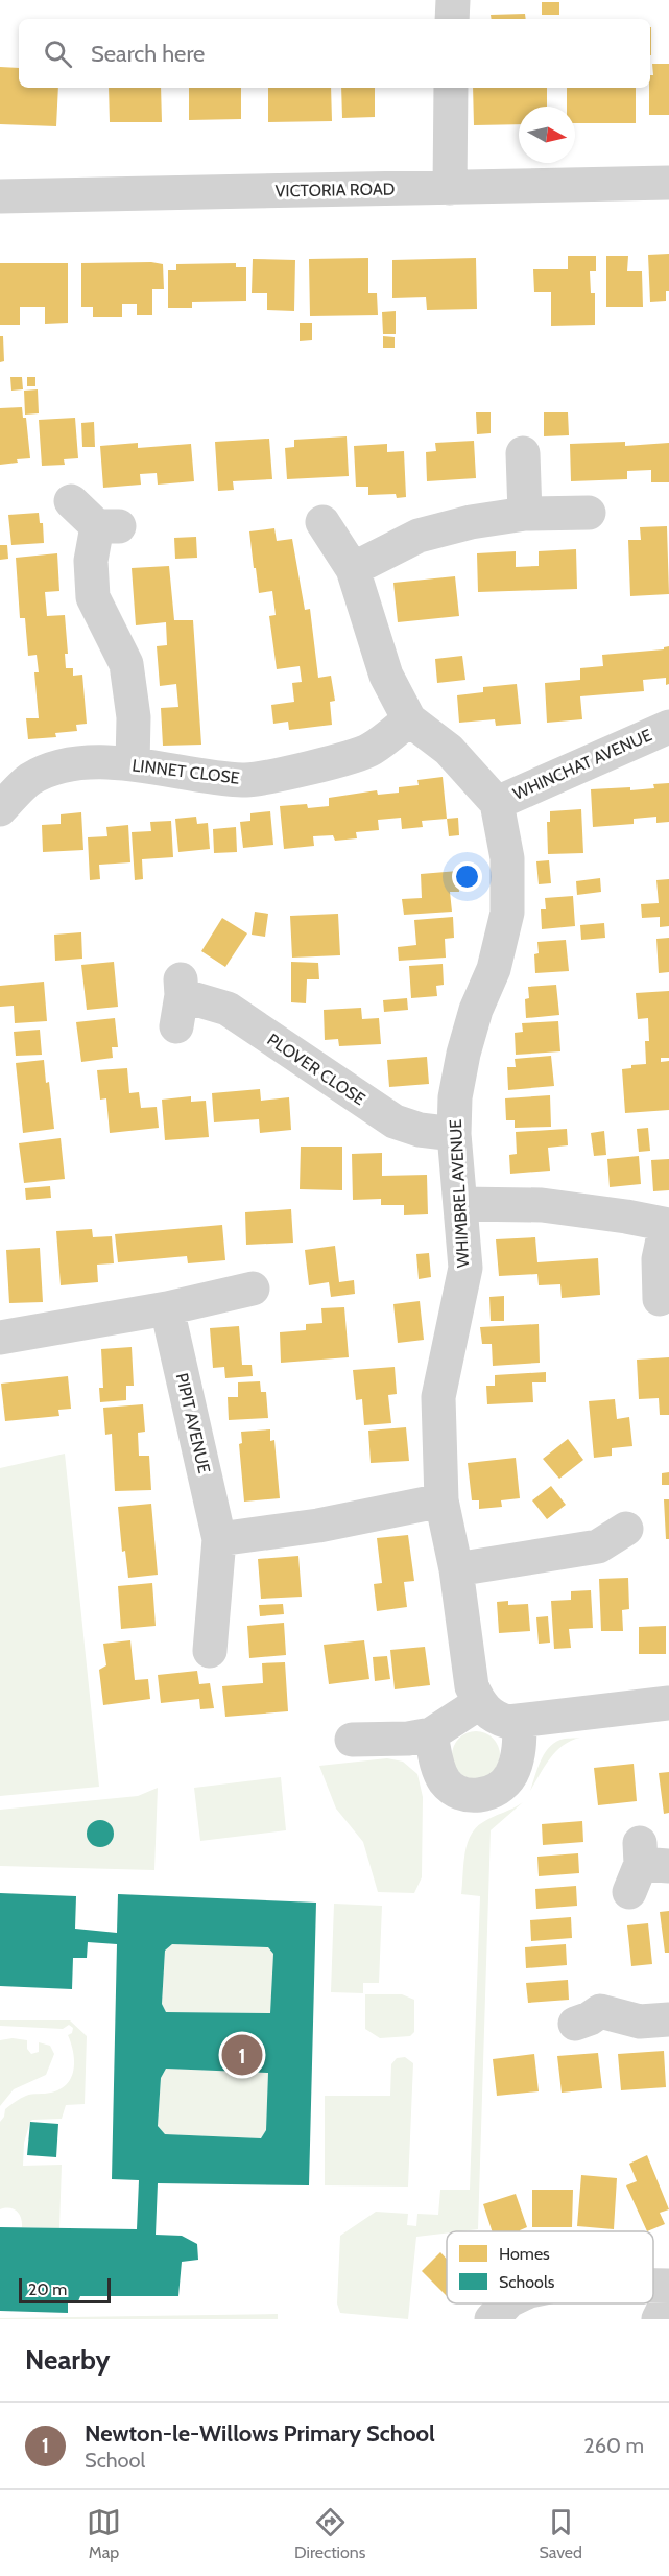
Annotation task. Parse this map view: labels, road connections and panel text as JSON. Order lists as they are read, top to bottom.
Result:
{
  "streets": {
    "street": [
      "VICTORIA ROAD",
      "WHINCHAT AVENUE",
      "LINNET CLOSE",
      "PLOVER CLOSE",
      "WHIMBREL AVENUE",
      "PIPIT AVENUE"
    ]
  },
  "crossings": [
    ["WHINCHAT AVENUE", "WHIMBREL AVENUE"],
    ["PLOVER CLOSE", "WHIMBREL AVENUE"]
  ],
  "legend": ["Homes", "Schools"],
  "scale_bar": "20 m",
  "north": "right",
  "page": {
    "search": "Search here",
    "pins": "1",
    "scale": "20 m",
    "heading": "Nearby",
    "list": [
      {
        "mark": "1",
        "name": "Newton-le-Willows Primary School",
        "note": "School",
        "value": "260 m"
      }
    ],
    "nav": ["Map", "Directions", "Saved"]
  }
}
